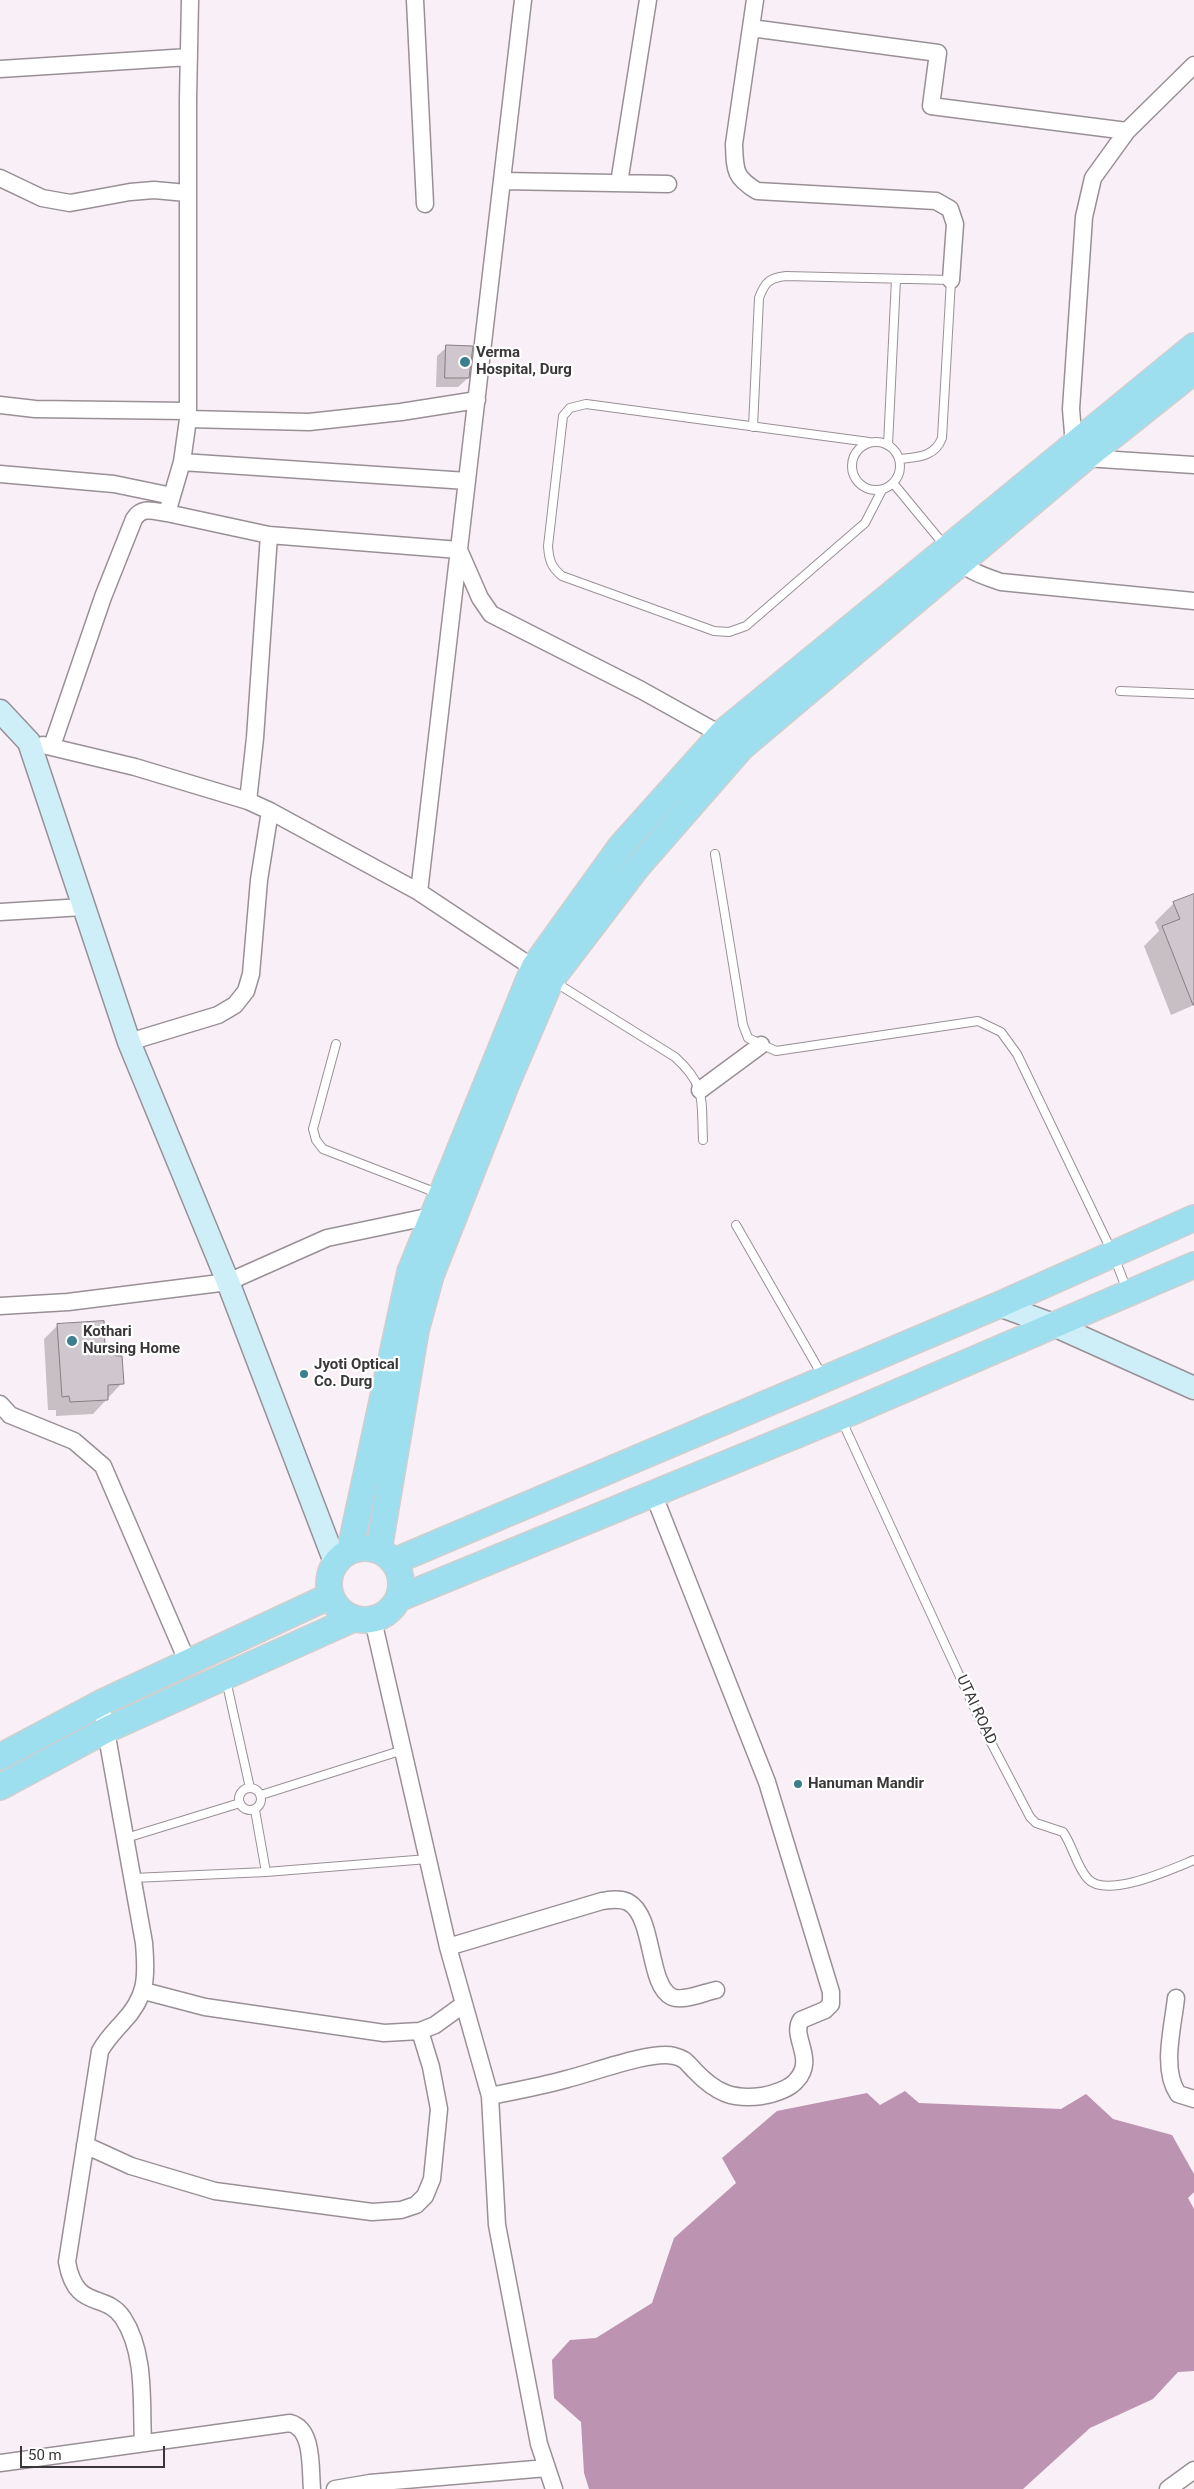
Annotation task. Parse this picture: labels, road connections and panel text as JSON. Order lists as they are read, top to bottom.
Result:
{
  "streets": {
    "lane": ["UTAI ROAD"]
  },
  "places": [
    "Verma Hospital, Durg",
    "Kothari Nursing Home",
    "Jyoti Optical Co. Durg",
    "Hanuman Mandir"
  ],
  "scale_bar": "50 m"
}
